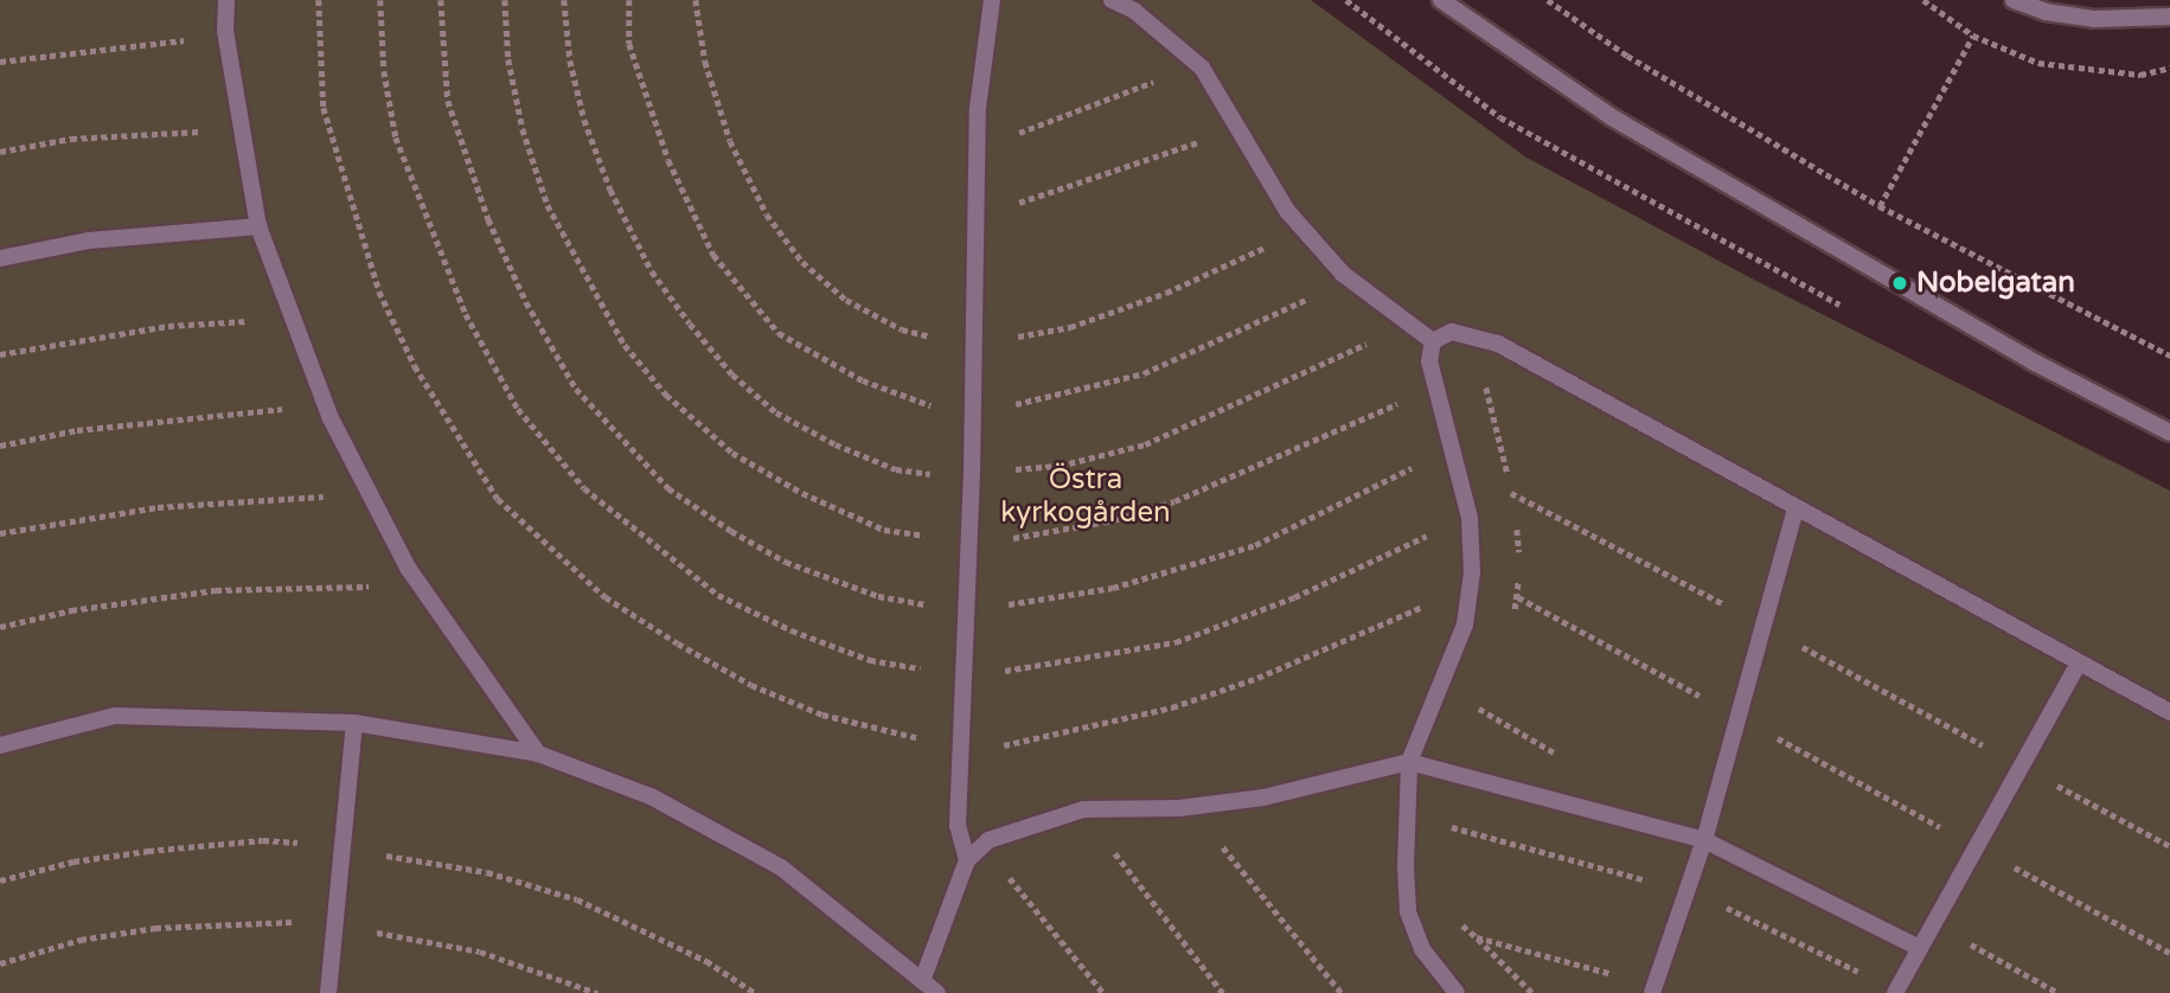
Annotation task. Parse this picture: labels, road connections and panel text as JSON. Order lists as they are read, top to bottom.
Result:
{
  "parks": ["Östra kyrkogården"],
  "places": ["Nobelgatan"]
}
